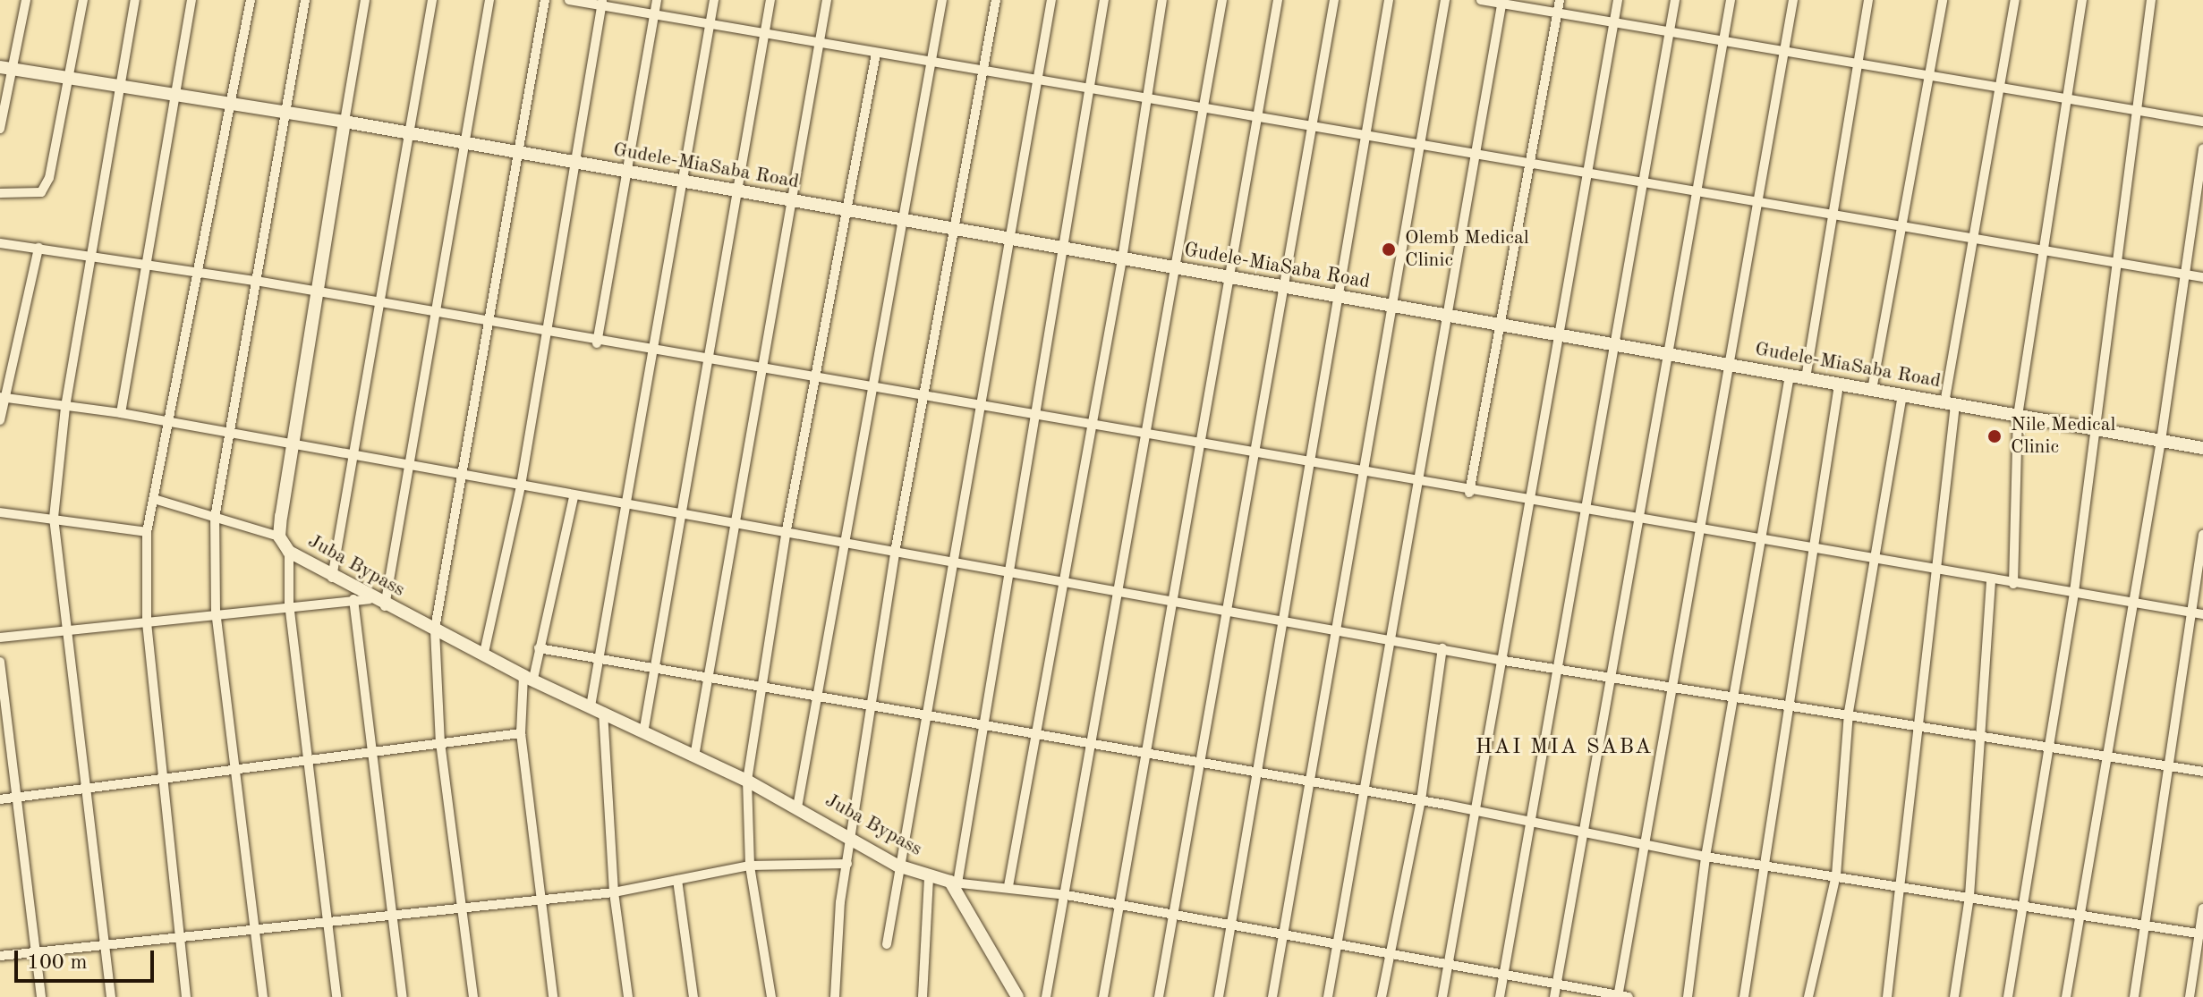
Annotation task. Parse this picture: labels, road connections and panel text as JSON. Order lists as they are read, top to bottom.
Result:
{
  "streets": {
    "main road": ["Gudele-MiaSaba Road", "Juba Bypass"]
  },
  "crossings": [
    ["Gudele-MiaSaba Road", "Juba Bypass"]
  ],
  "districts": ["HAI MIA SABA"],
  "places": ["Olemb Medical Clinic", "Nile Medical Clinic"],
  "scale_bar": "100 m"
}
